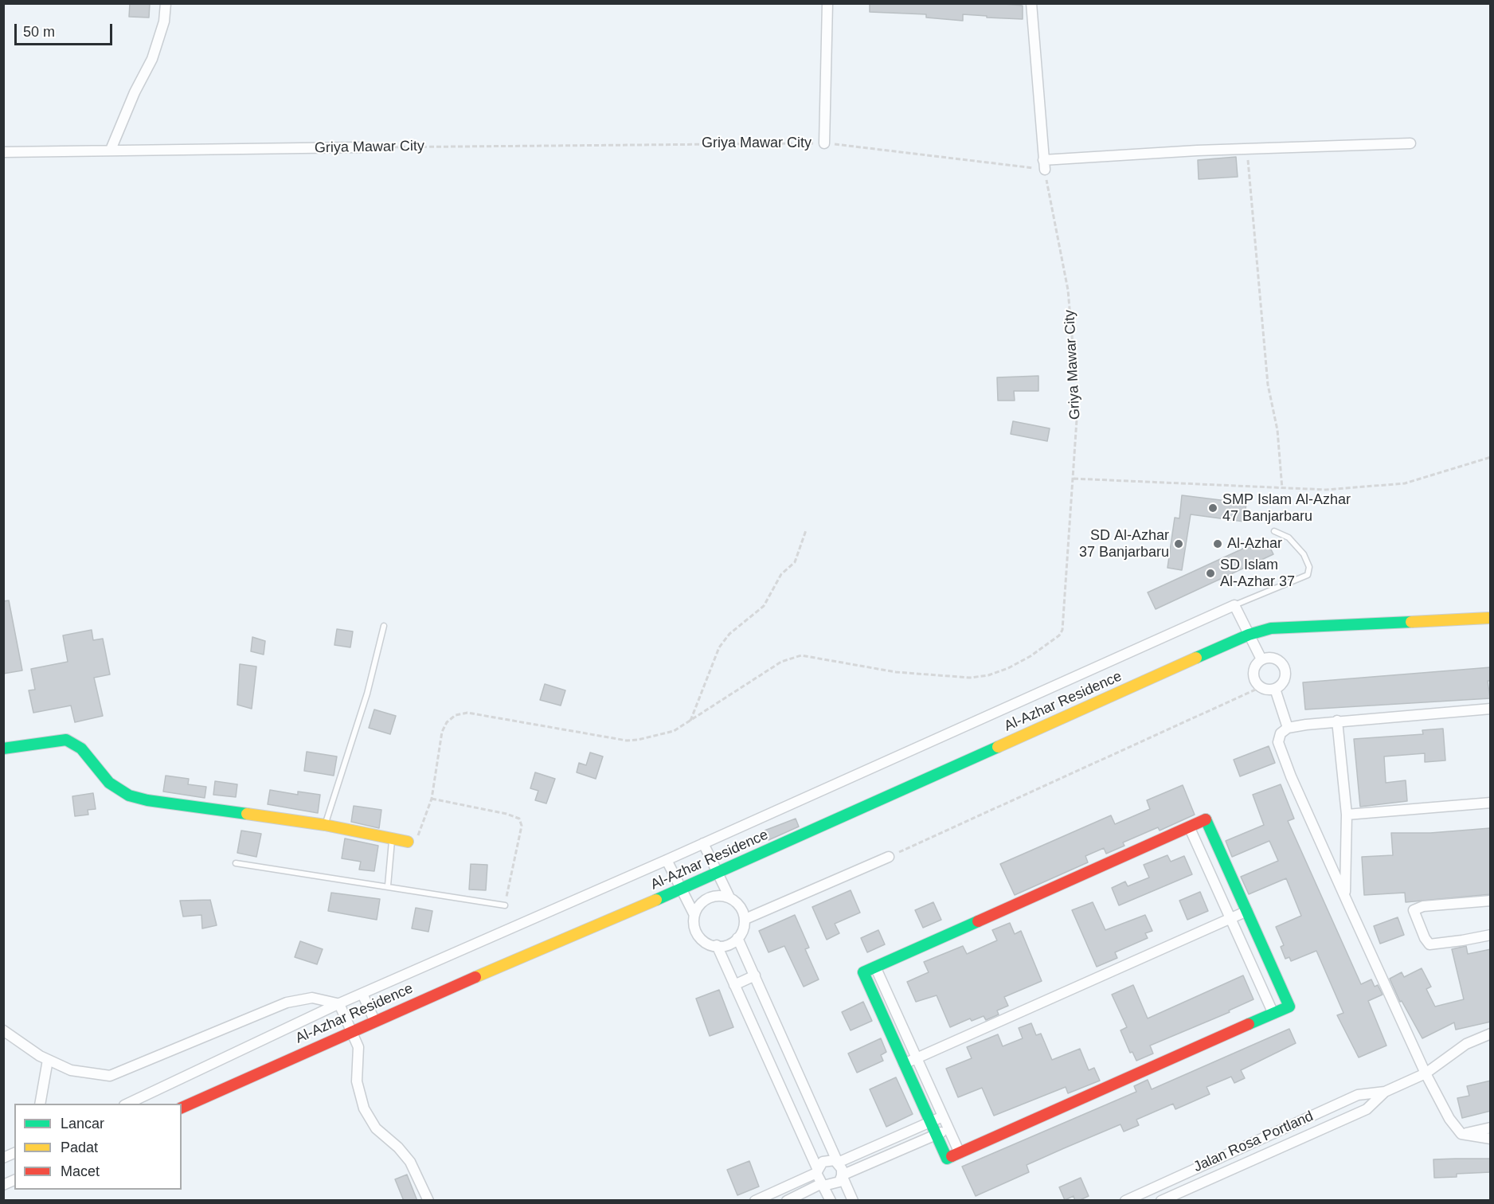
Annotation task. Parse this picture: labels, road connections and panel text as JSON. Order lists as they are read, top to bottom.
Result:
{
  "streets": {
    "street": ["Griya Mawar City", "Al-Azhar Residence", "Jalan Rosa Portland"]
  },
  "places": [
    "SMP Islam Al-Azhar 47 Banjarbaru",
    "SD Al-Azhar 37 Banjarbaru",
    "Al-Azhar",
    "SD Islam Al-Azhar 37"
  ],
  "legend": ["Lancar", "Padat", "Macet"],
  "scale_bar": "50 m"
}
